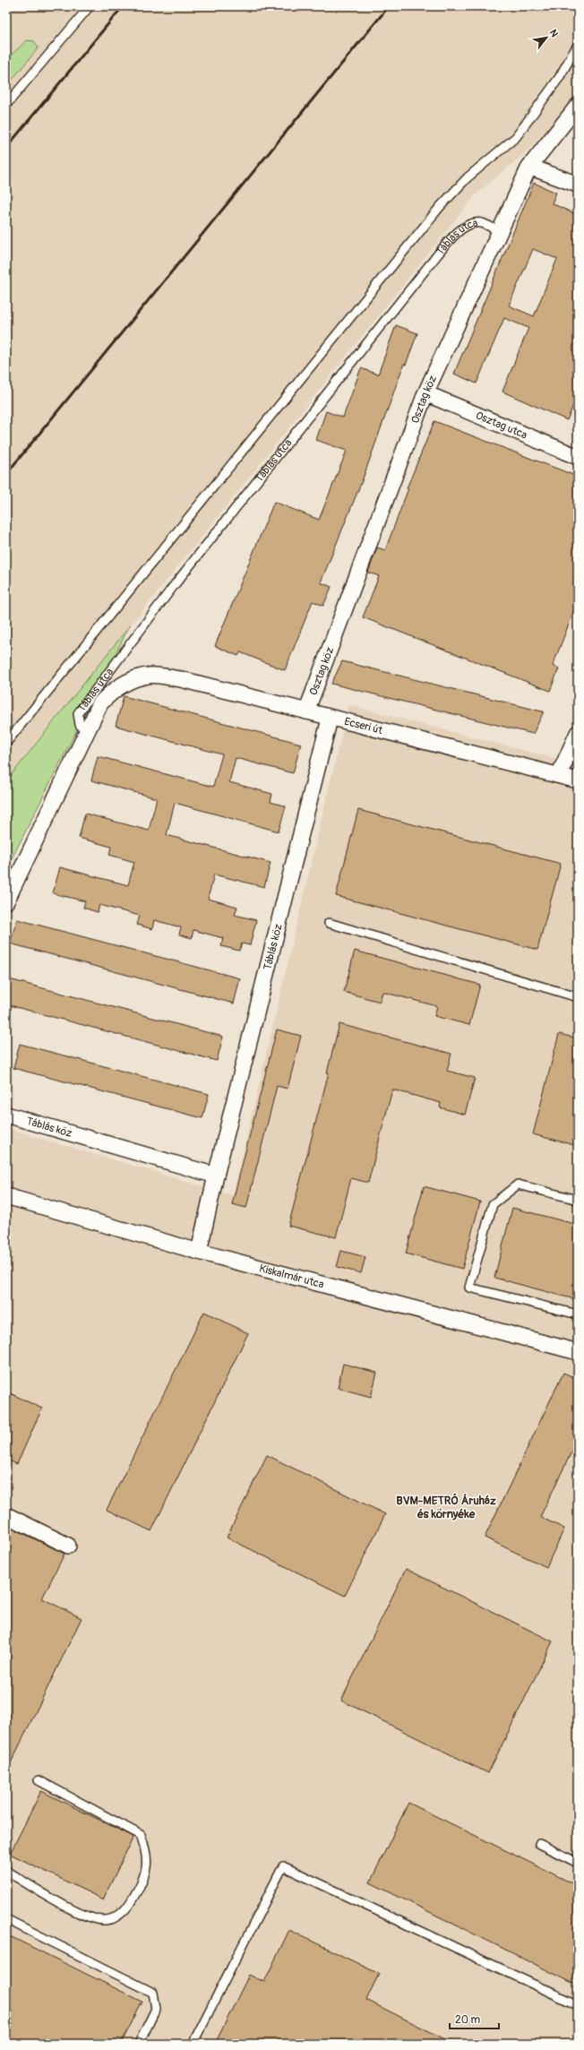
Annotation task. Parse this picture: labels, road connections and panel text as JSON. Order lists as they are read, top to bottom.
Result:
{
  "streets": {
    "street": [
      "Táblás utca",
      "Osztag köz",
      "Osztag utca",
      "Ecseri út",
      "Táblás köz",
      "Kiskalmár utca"
    ]
  },
  "crossings": [
    ["Táblás utca", "Osztag köz"],
    ["Táblás utca", "Ecseri út"],
    ["Osztag köz", "Osztag utca"],
    ["Osztag köz", "Ecseri út"],
    ["Ecseri út", "Táblás köz"],
    ["Táblás köz", "Kiskalmár utca"]
  ],
  "districts": ["BVM-METRÓ Áruház és környéke"],
  "scale_bar": "20 m",
  "north": "top right"
}
